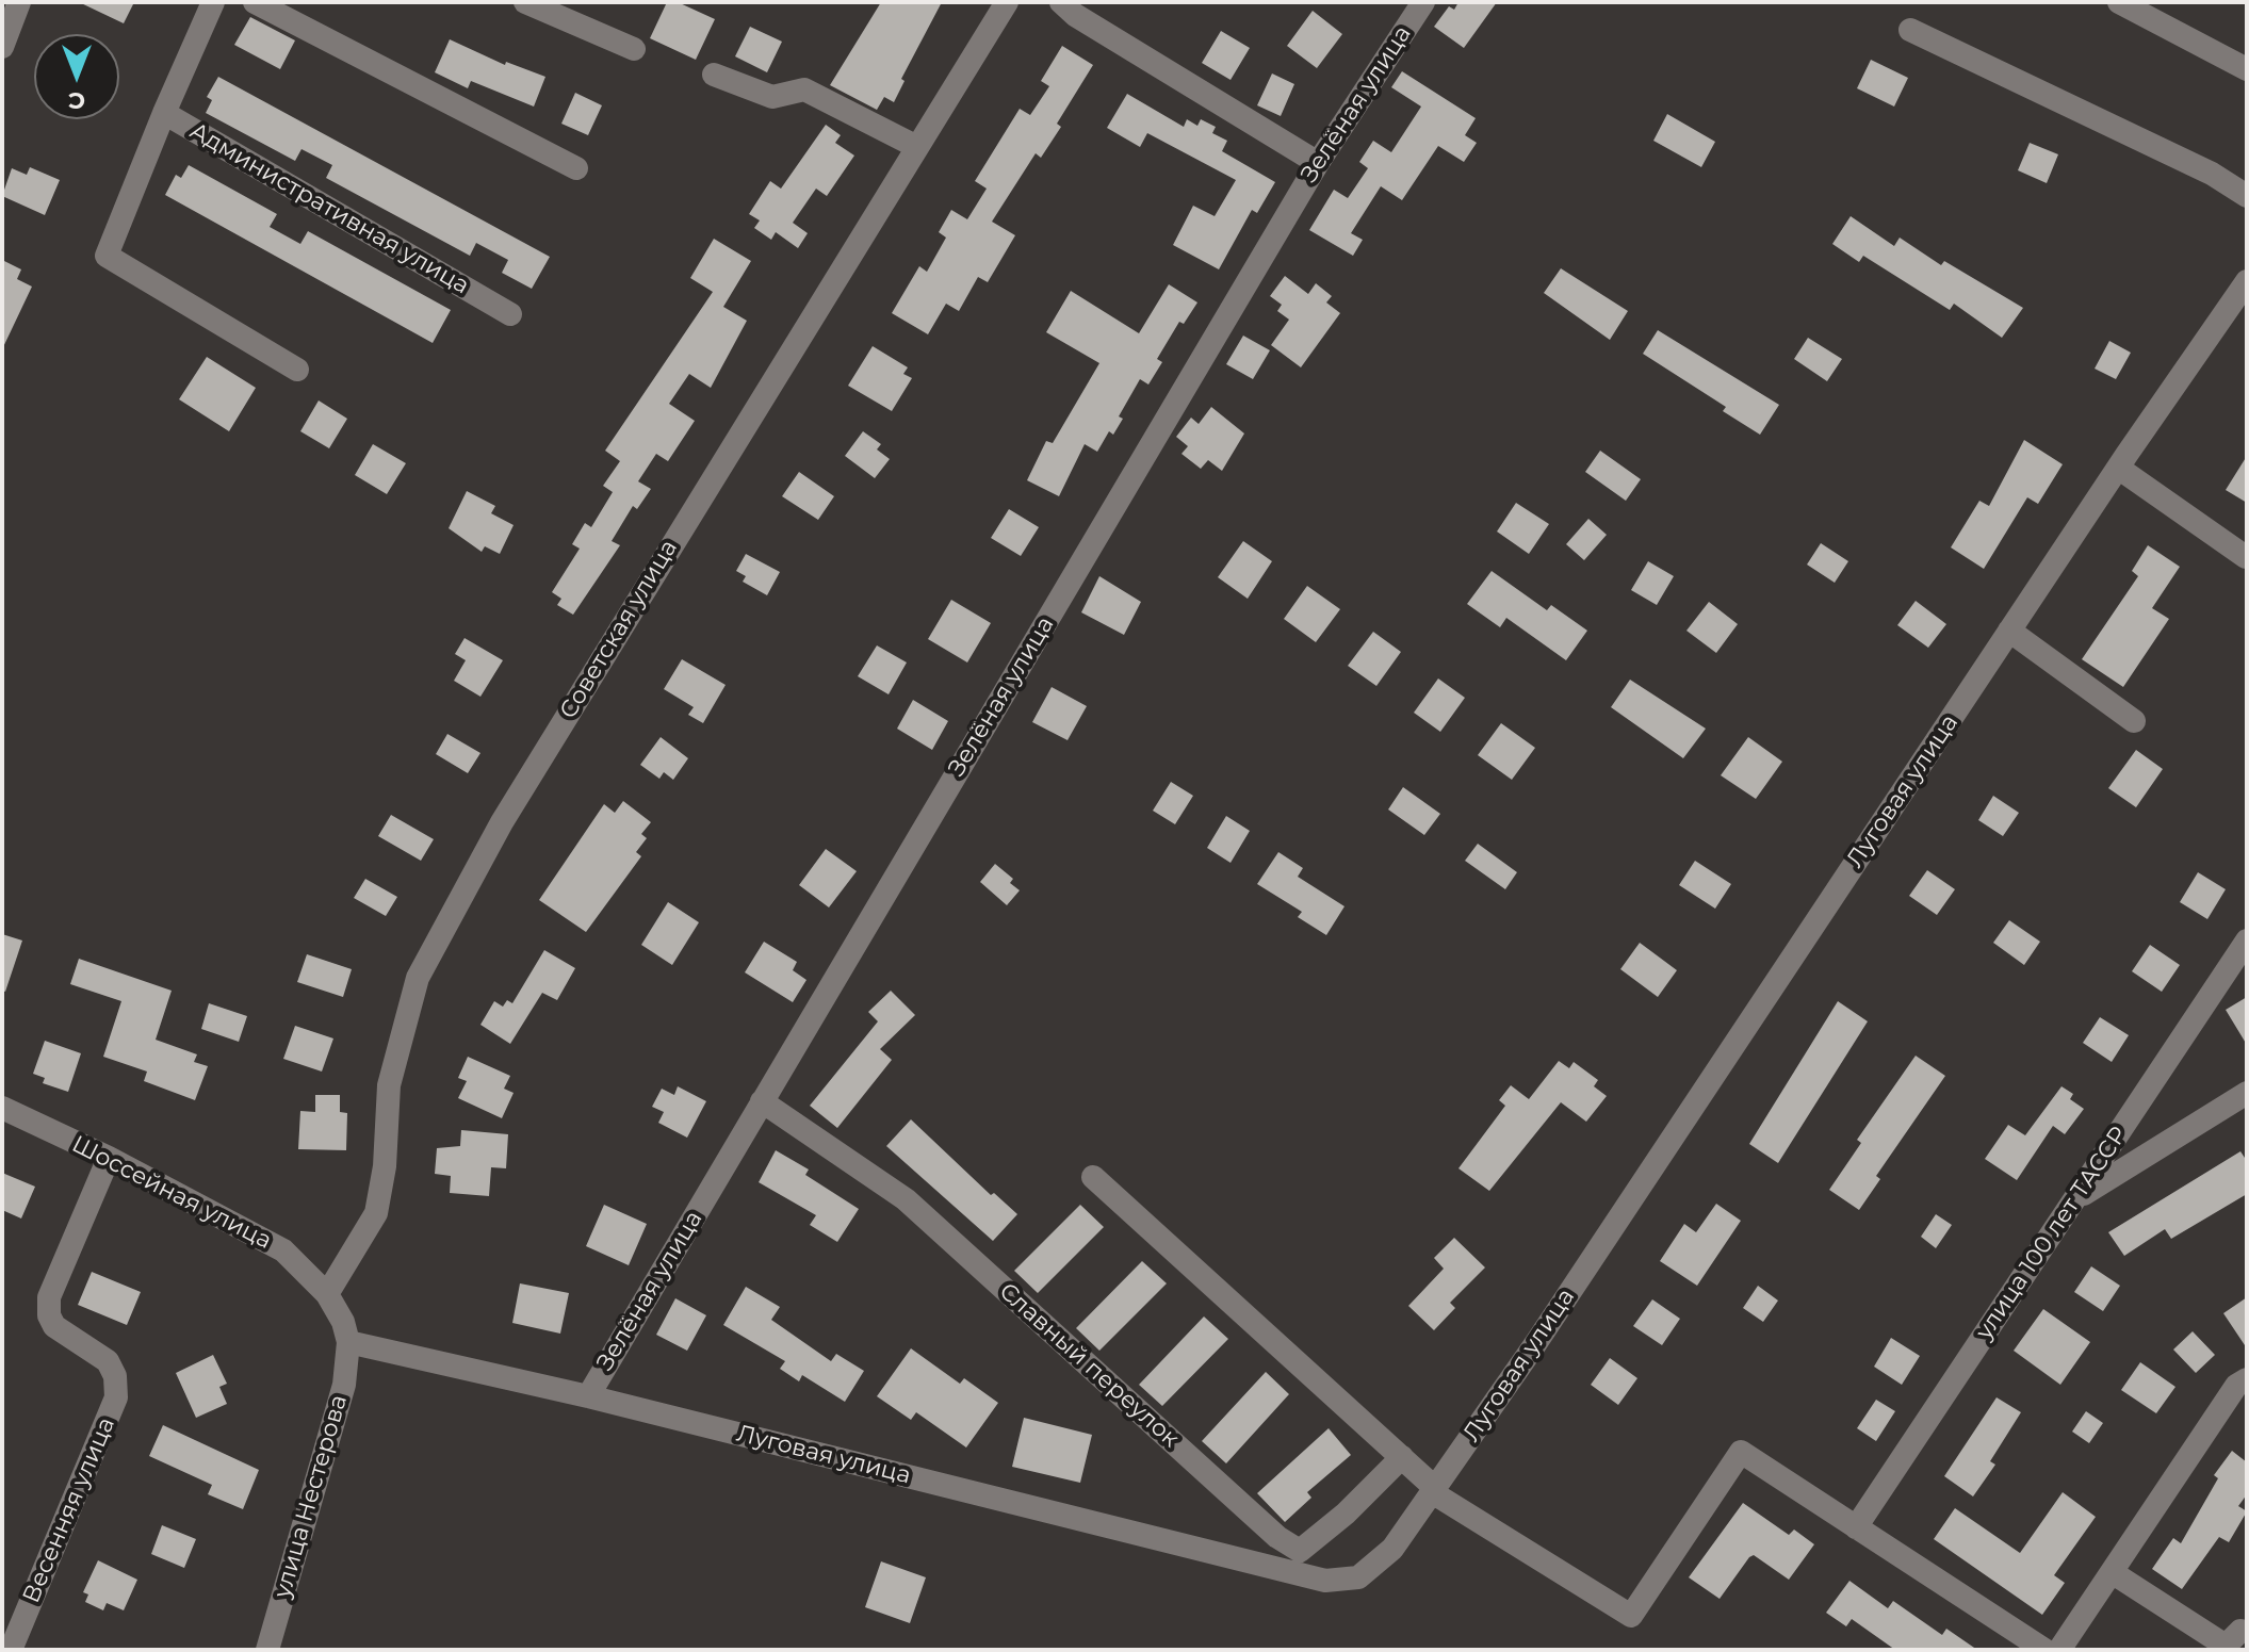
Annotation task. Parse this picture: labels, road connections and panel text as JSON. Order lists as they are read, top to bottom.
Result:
{
  "streets": {
    "street": [
      "Зелёная улица",
      "Административная улица",
      "Советская улица",
      "Луговая улица",
      "Шоссейная улица",
      "улица 100 лет ТАССР",
      "Славный переулок",
      "улица Нестерова",
      "Весенняя улица"
    ]
  },
  "crossings": [
    ["Зелёная улица", "Луговая улица"],
    ["Зелёная улица", "Славный переулок"],
    ["Советская улица", "Шоссейная улица"],
    ["Луговая улица", "Шоссейная улица"],
    ["Луговая улица", "улица Нестерова"],
    ["Шоссейная улица", "улица Нестерова"],
    ["Шоссейная улица", "Весенняя улица"]
  ],
  "north": "bottom"
}
